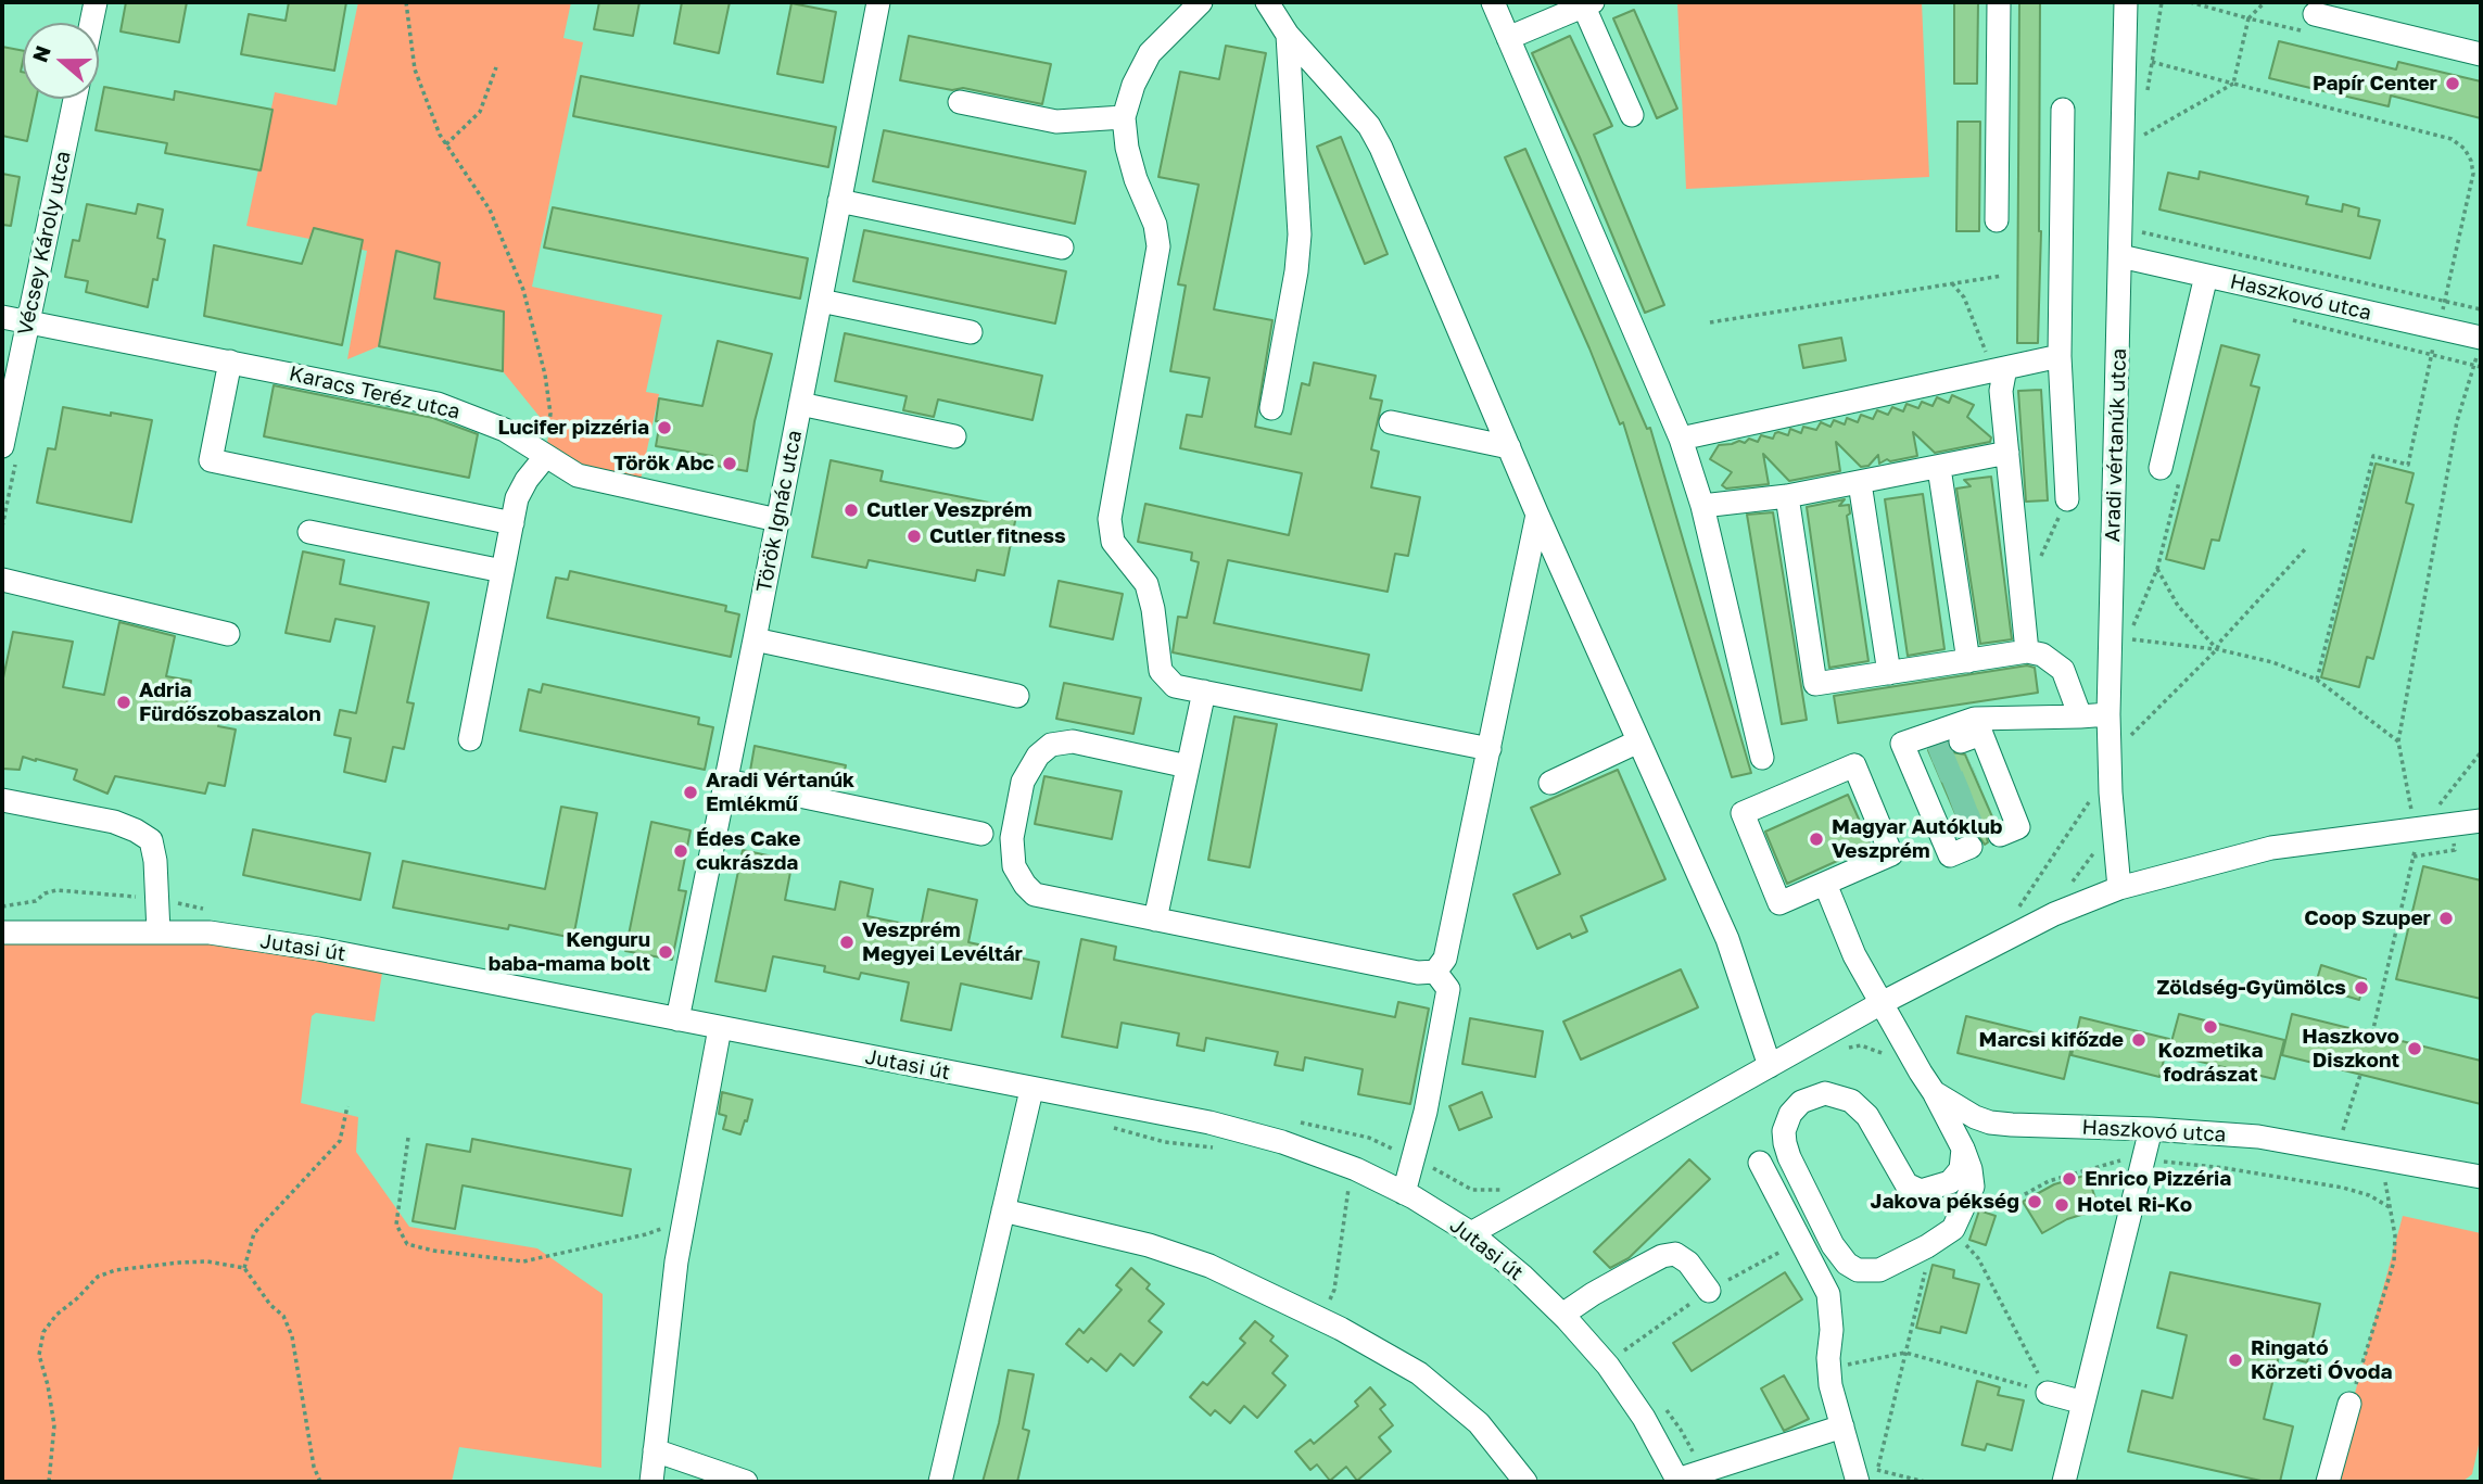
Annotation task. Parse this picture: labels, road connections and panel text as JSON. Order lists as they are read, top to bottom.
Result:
{
  "streets": {
    "street": [
      "Vécsey Károly utca",
      "Haszkovó utca",
      "Karacs Teréz utca",
      "Aradi vértanúk utca",
      "Török Ignác utca",
      "Jutasi út"
    ]
  },
  "crossings": [
    ["Vécsey Károly utca", "Karacs Teréz utca"],
    ["Haszkovó utca", "Aradi vértanúk utca"],
    ["Karacs Teréz utca", "Török Ignác utca"],
    ["Török Ignác utca", "Jutasi út"]
  ],
  "places": [
    "Papír Center",
    "Lucifer pizzéria",
    "Török Abc",
    "Cutler Veszprém",
    "Cutler fitness",
    "Adria Fürdőszobaszalon",
    "Aradi Vértanúk Emlékmű",
    "Magyar Autóklub Veszprém",
    "Édes Cake cukrászda",
    "Coop Szuper",
    "Veszprém Megyei Levéltár",
    "Kenguru baba-mama bolt",
    "Zöldség-Gyümölcs",
    "Kozmetika fodrászat",
    "Marcsi kifőzde",
    "Haszkovo Diszkont",
    "Enrico Pizzéria",
    "Jakova pékség",
    "Hotel Ri-Ko",
    "Ringató Körzeti Óvoda"
  ],
  "north": "left"
}
